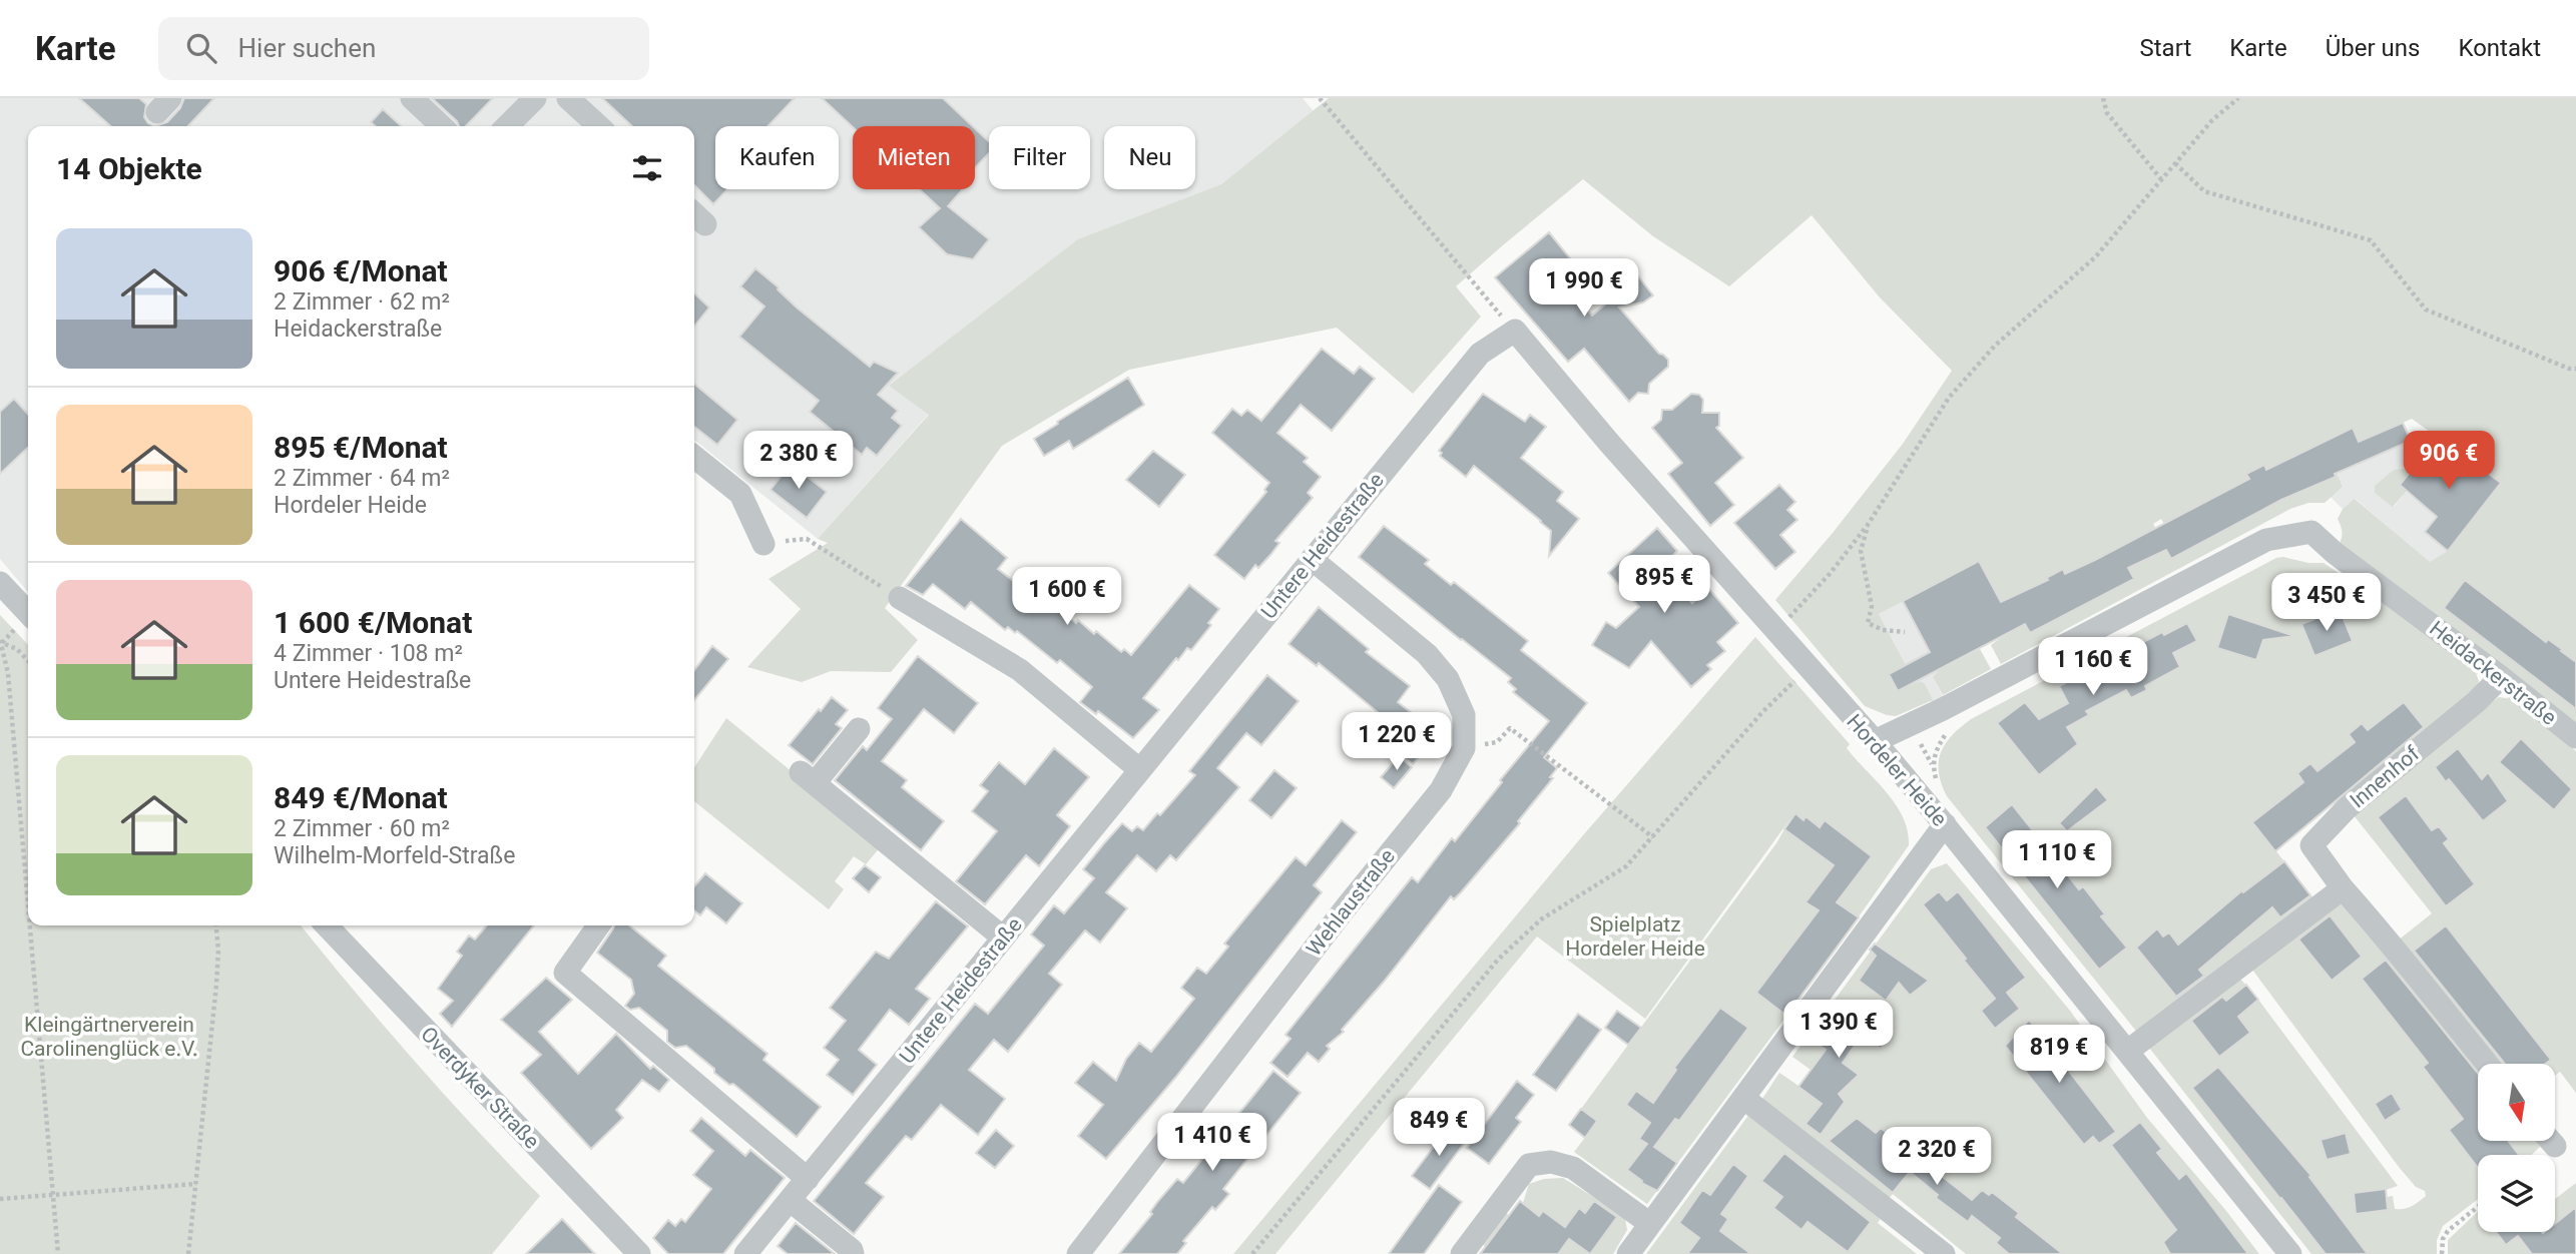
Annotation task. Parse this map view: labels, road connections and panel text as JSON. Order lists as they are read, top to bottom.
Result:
{
  "streets": {
    "street": [
      "Untere Heidestraße",
      "Heidackerstraße",
      "Hordeler Heide",
      "Innenhof",
      "Wehlaustraße",
      "Overdyker Straße"
    ]
  },
  "crossings": [
    ["Untere Heidestraße", "Hordeler Heide"],
    ["Untere Heidestraße", "Wehlaustraße"],
    ["Heidackerstraße", "Hordeler Heide"],
    ["Heidackerstraße", "Innenhof"]
  ],
  "parks": ["Spielplatz Hordeler Heide", "Kleingärtnerverein Carolinenglück e.V."],
  "north": "bottom",
  "page": {
    "header": "Karte",
    "search": "Hier suchen",
    "nav": [
      "Start",
      "Karte",
      "Über uns",
      "Kontakt"
    ],
    "chip": [
      "Kaufen",
      "Mieten",
      "Filter",
      "Neu"
    ],
    "heading": "14 Objekte",
    "list": [
      {
        "name": "906 €/Monat",
        "note": "2 Zimmer · 62 m² · Heidackerstraße"
      },
      {
        "name": "895 €/Monat",
        "note": "2 Zimmer · 64 m² · Hordeler Heide"
      },
      {
        "name": "1 600 €/Monat",
        "note": "4 Zimmer · 108 m² · Untere Heidestraße"
      },
      {
        "name": "849 €/Monat",
        "note": "2 Zimmer · 60 m² · Wilhelm-Morfeld-Straße"
      }
    ],
    "price": [
      "1 990 €",
      "2 380 €",
      "906 €",
      "895 €",
      "1 600 €",
      "3 450 €",
      "1 160 €",
      "1 220 €",
      "1 110 €",
      "1 390 €",
      "819 €",
      "849 €",
      "1 410 €",
      "2 320 €"
    ]
  }
}
